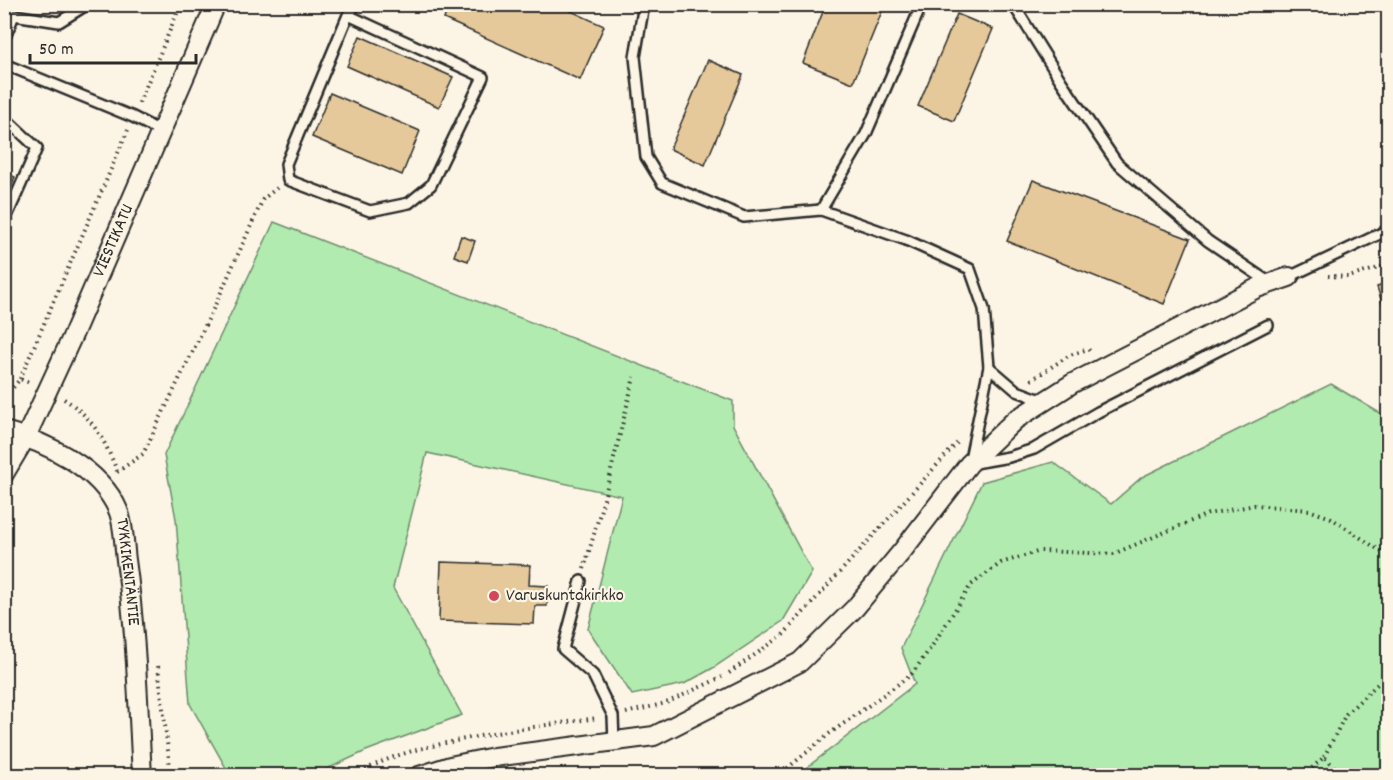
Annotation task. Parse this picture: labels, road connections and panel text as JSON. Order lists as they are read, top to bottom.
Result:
{
  "streets": {
    "street": ["VIESTIKATU", "TYKKIKENTÄNTIE"]
  },
  "crossings": [
    ["VIESTIKATU", "TYKKIKENTÄNTIE"]
  ],
  "places": ["Varuskuntakirkko"],
  "scale_bar": "50 m"
}
